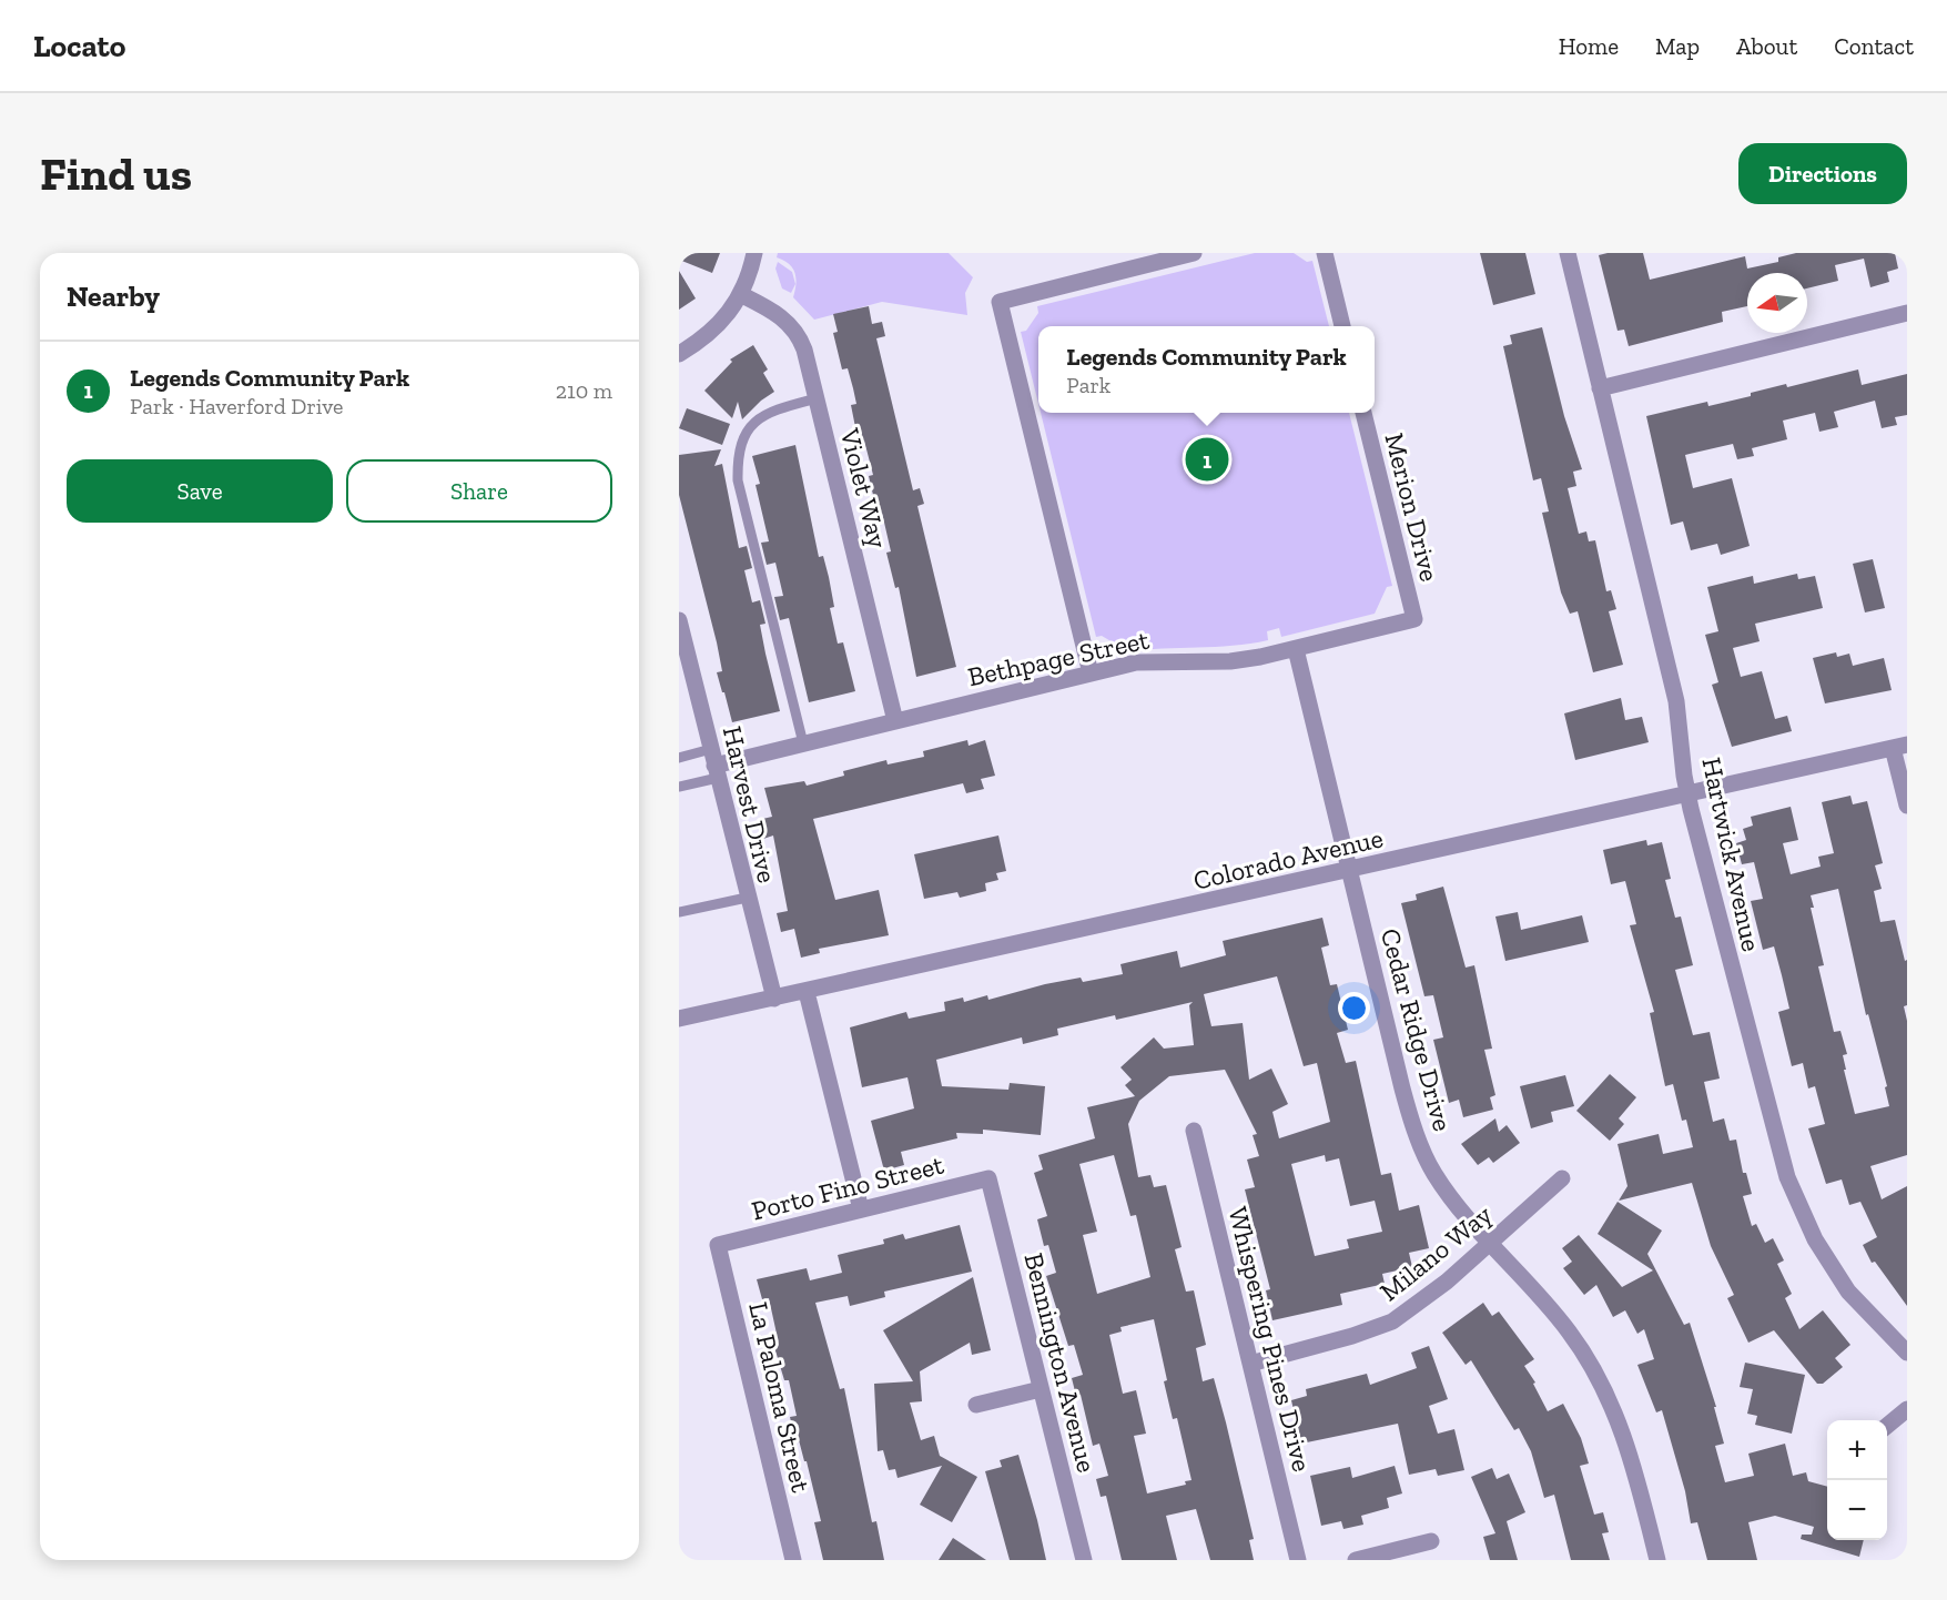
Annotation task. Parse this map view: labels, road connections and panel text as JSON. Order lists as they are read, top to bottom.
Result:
{
  "streets": {
    "street": [
      "Violet Way",
      "Merion Drive",
      "Bethpage Street",
      "Harvest Drive",
      "Hartwick Avenue",
      "Colorado Avenue",
      "Cedar Ridge Drive",
      "Porto Fino Street",
      "Milano Way",
      "Whispering Pines Drive",
      "Bennington Avenue",
      "La Paloma Street"
    ]
  },
  "crossings": [
    ["Violet Way", "Bethpage Street"],
    ["Merion Drive", "Bethpage Street"],
    ["Bethpage Street", "Harvest Drive"],
    ["Bethpage Street", "Cedar Ridge Drive"],
    ["Harvest Drive", "Colorado Avenue"],
    ["Hartwick Avenue", "Colorado Avenue"],
    ["Colorado Avenue", "Cedar Ridge Drive"],
    ["Cedar Ridge Drive", "Milano Way"],
    ["Porto Fino Street", "Bennington Avenue"],
    ["Porto Fino Street", "La Paloma Street"],
    ["Milano Way", "Whispering Pines Drive"]
  ],
  "north": "left",
  "page": {
    "header": "Locato",
    "nav": [
      "Home",
      "Map",
      "About",
      "Contact"
    ],
    "buttons": [
      "Directions",
      ["Save", "Share"]
    ],
    "title": "Find us",
    "heading": "Nearby",
    "popup": ["Legends Community Park", "Park"],
    "list": [
      {
        "mark": "1",
        "name": "Legends Community Park",
        "note": "Park · Haverford Drive",
        "value": "210 m"
      }
    ],
    "pins": "1",
    "map_buttons": ["+", "−"]
  }
}
